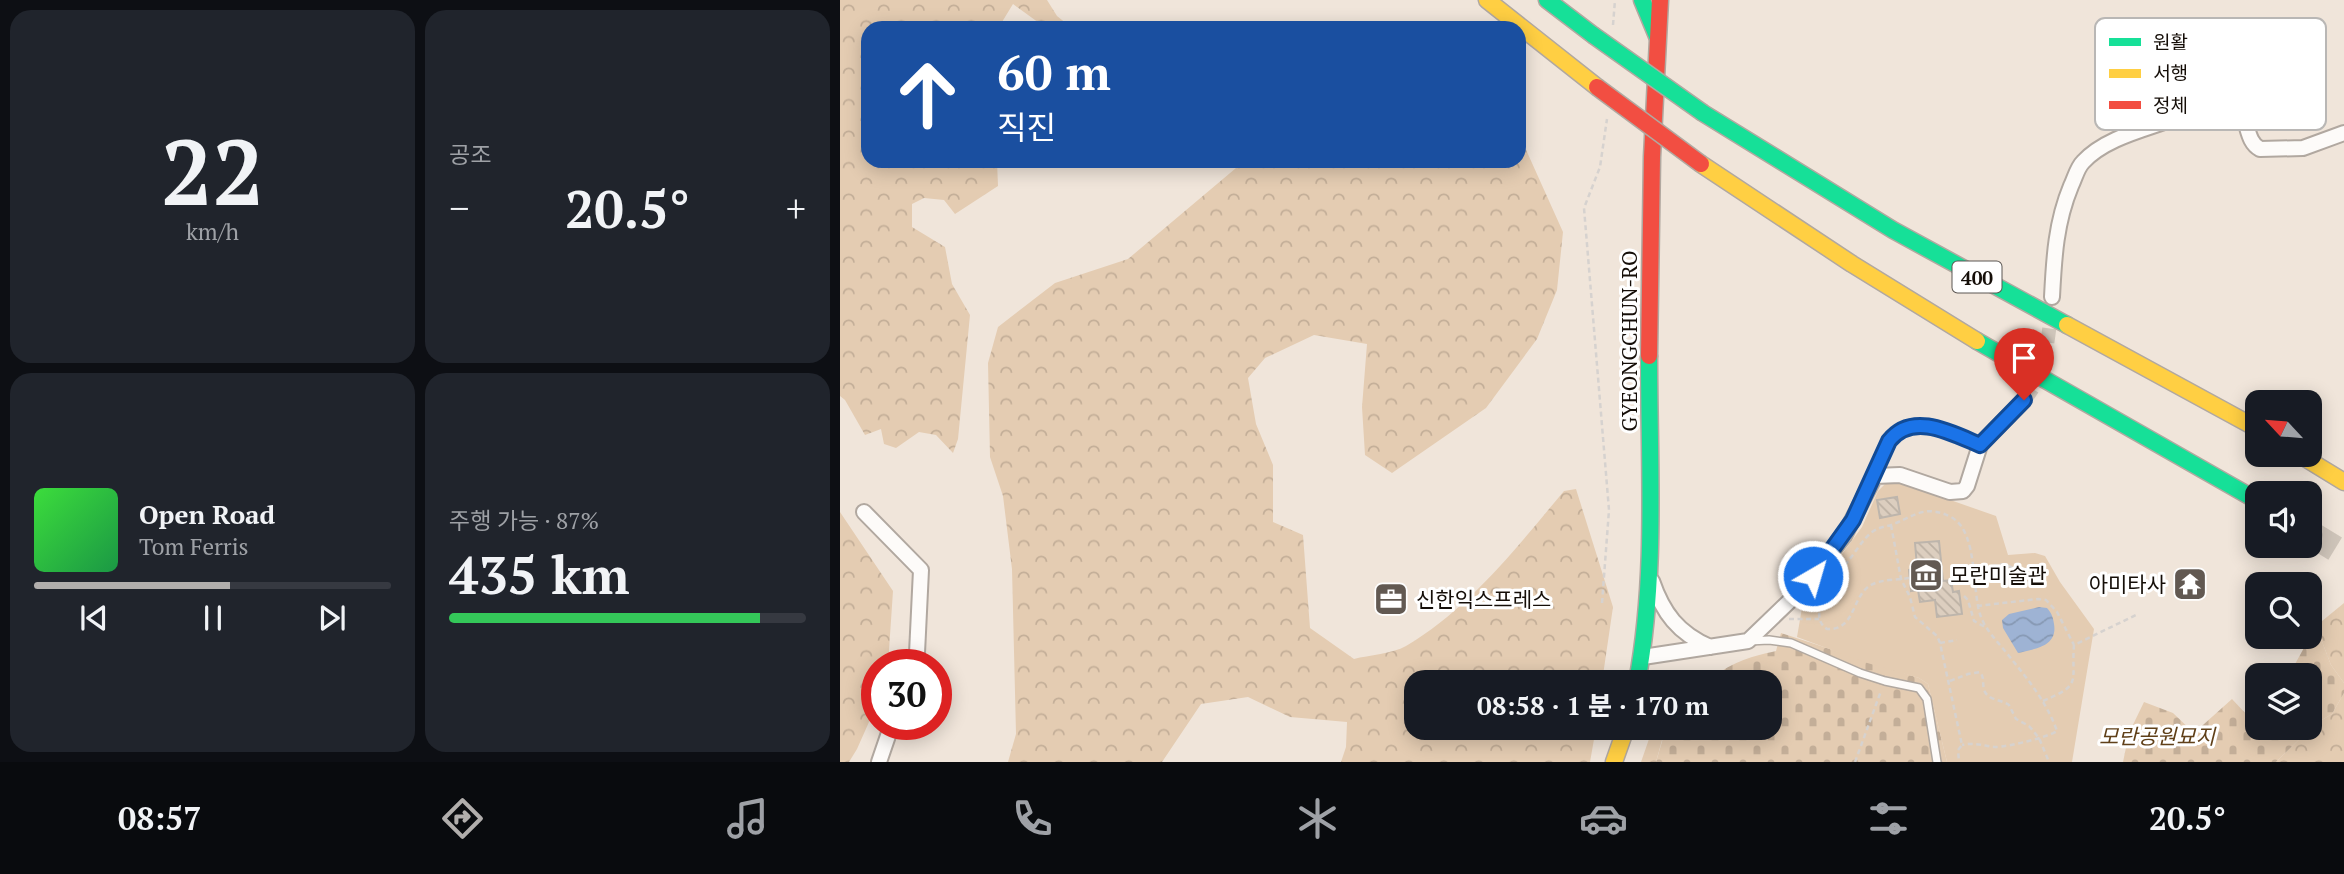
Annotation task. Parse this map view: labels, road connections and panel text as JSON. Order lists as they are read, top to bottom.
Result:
{
  "streets": {
    "main road": ["400", "GYEONGCHUN-RO"]
  },
  "parks": ["모란공원묘지"],
  "places": {
    "museum": ["모란미술관"],
    "temple": ["아미타사"],
    "office": ["신한익스프레스"]
  },
  "legend": ["원활", "서행", "정체"],
  "north": "top left",
  "page": {
    "tile": [
      ["22", "km/h"],
      "공조",
      ["주행 가능 · 87%", "435 km"]
    ],
    "turn": ["60 m", "직진"],
    "heat": ["−", "20.5°", "+"],
    "song": ["Open Road", "Tom Ferris"],
    "limit": "30",
    "trip": "08:58 · 1 분 · 170 m",
    "tabs": ["08:57", "20.5°"]
  }
}
